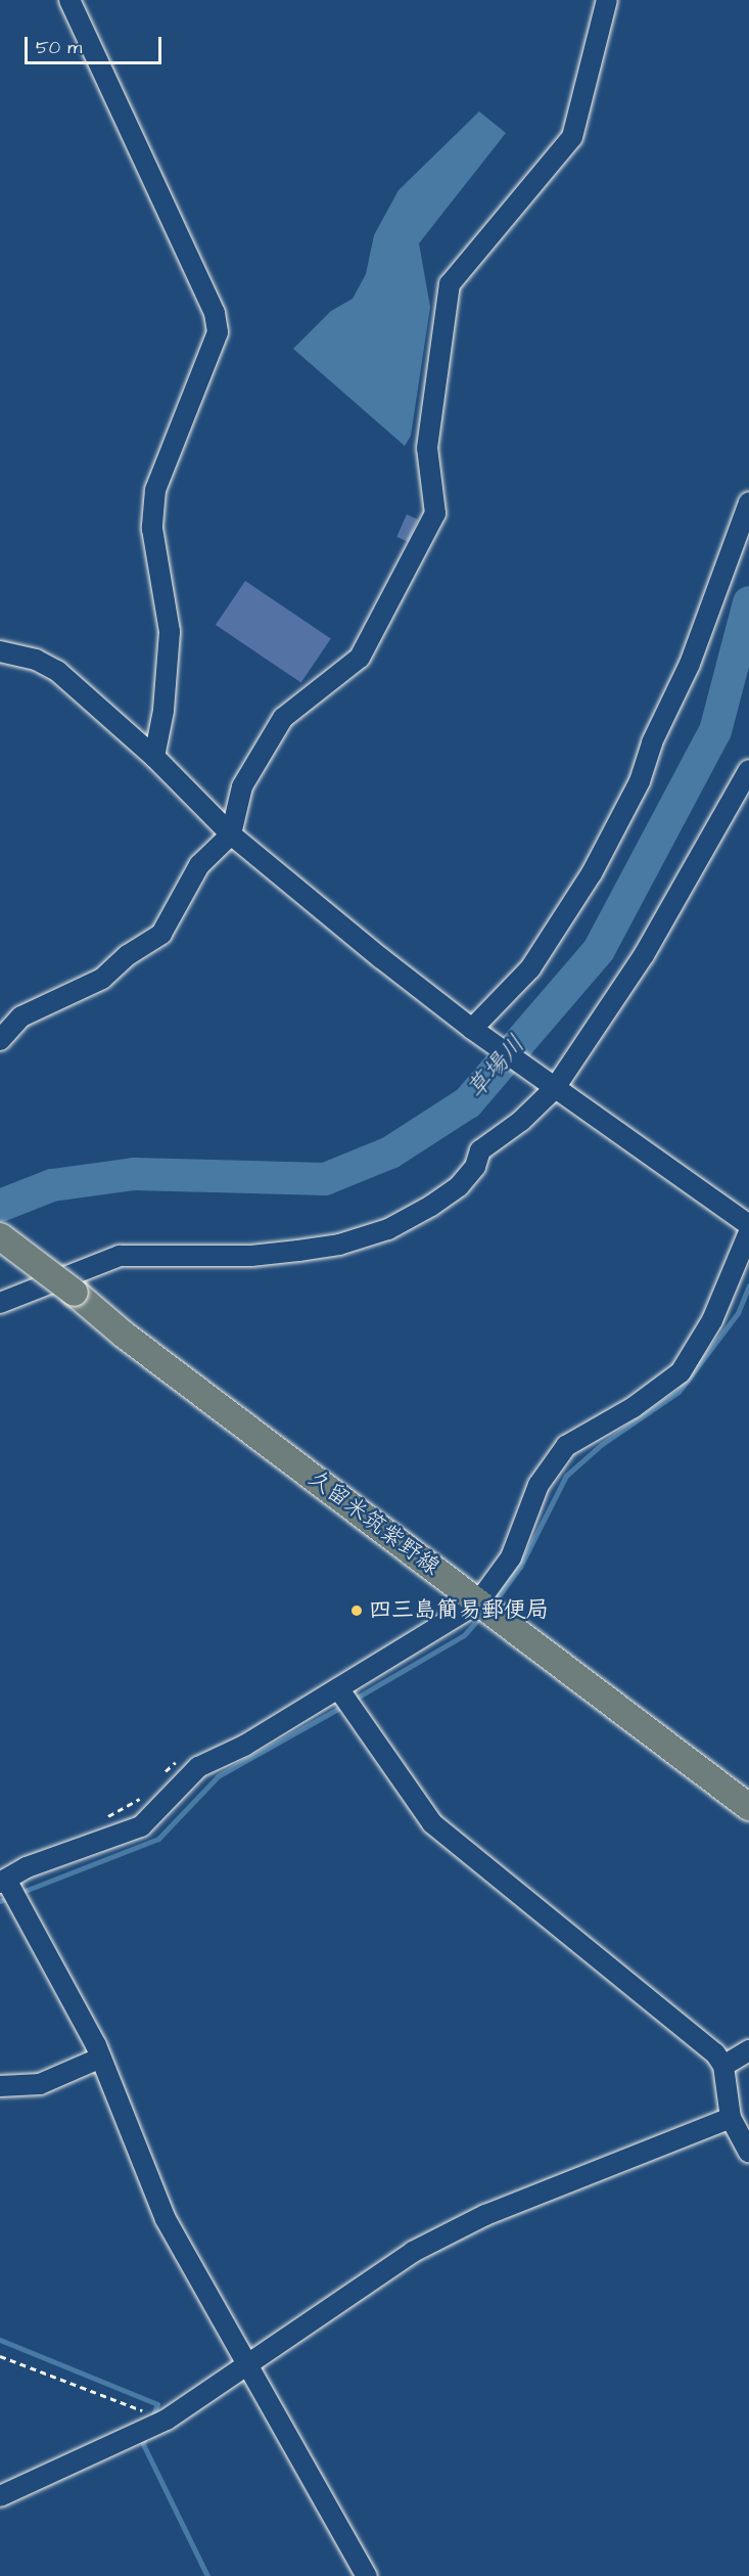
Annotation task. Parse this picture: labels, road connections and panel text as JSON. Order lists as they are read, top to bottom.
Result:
{
  "streets": {
    "main road": ["久留米筑紫野線"]
  },
  "water": ["草場川"],
  "places": ["四三島簡易郵便局"],
  "scale_bar": "50 m"
}
